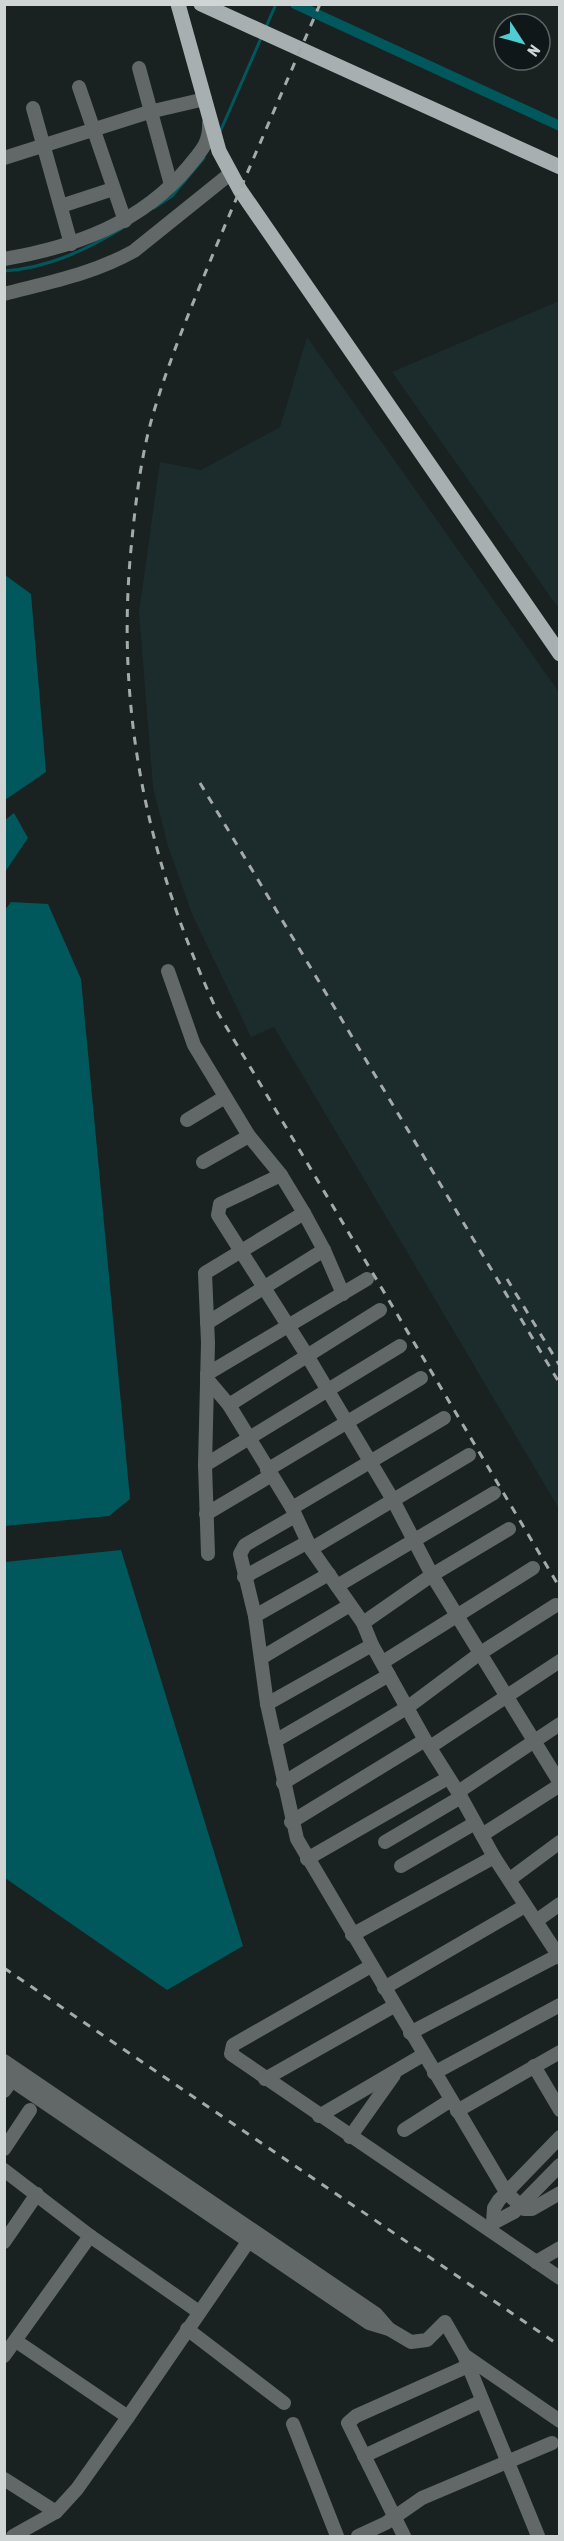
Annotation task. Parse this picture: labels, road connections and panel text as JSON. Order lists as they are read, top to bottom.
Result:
{
  "north": "bottom right"
}
